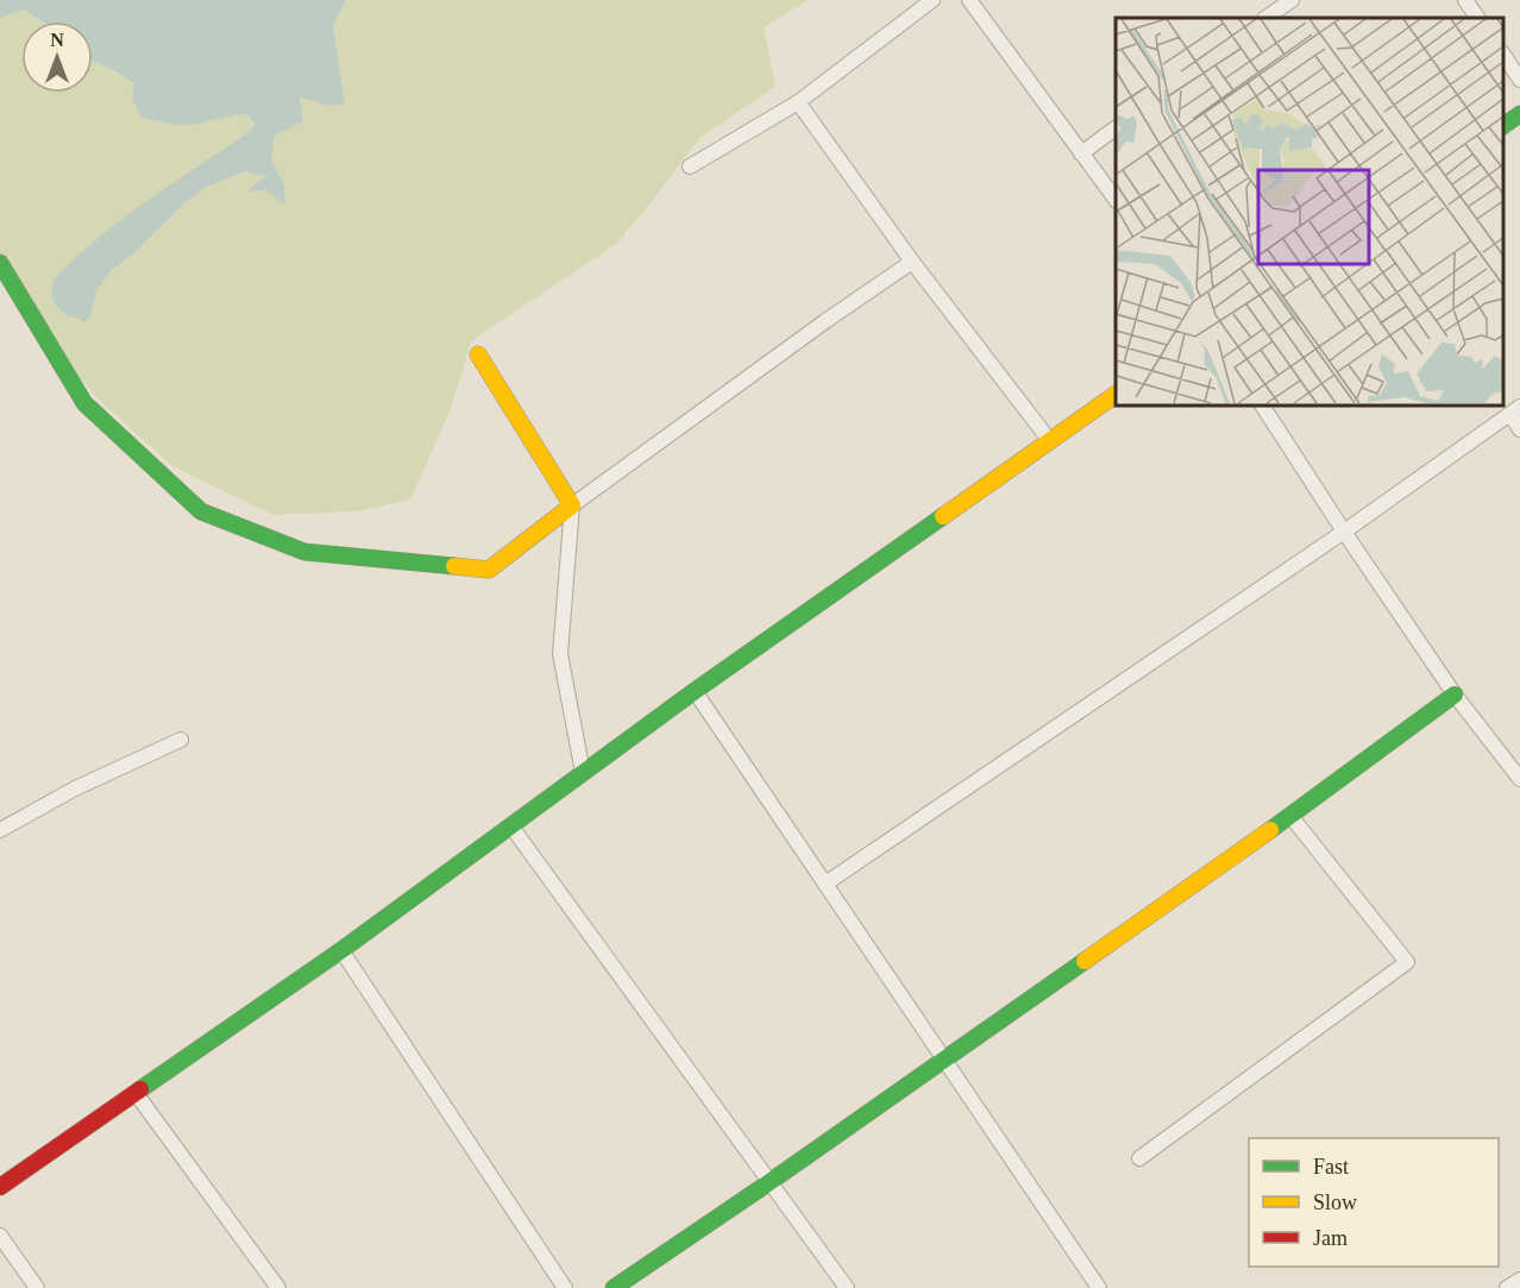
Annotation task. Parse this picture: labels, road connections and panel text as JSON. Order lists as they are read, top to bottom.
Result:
{
  "legend": ["Fast", "Slow", "Jam"],
  "north": "top"
}
